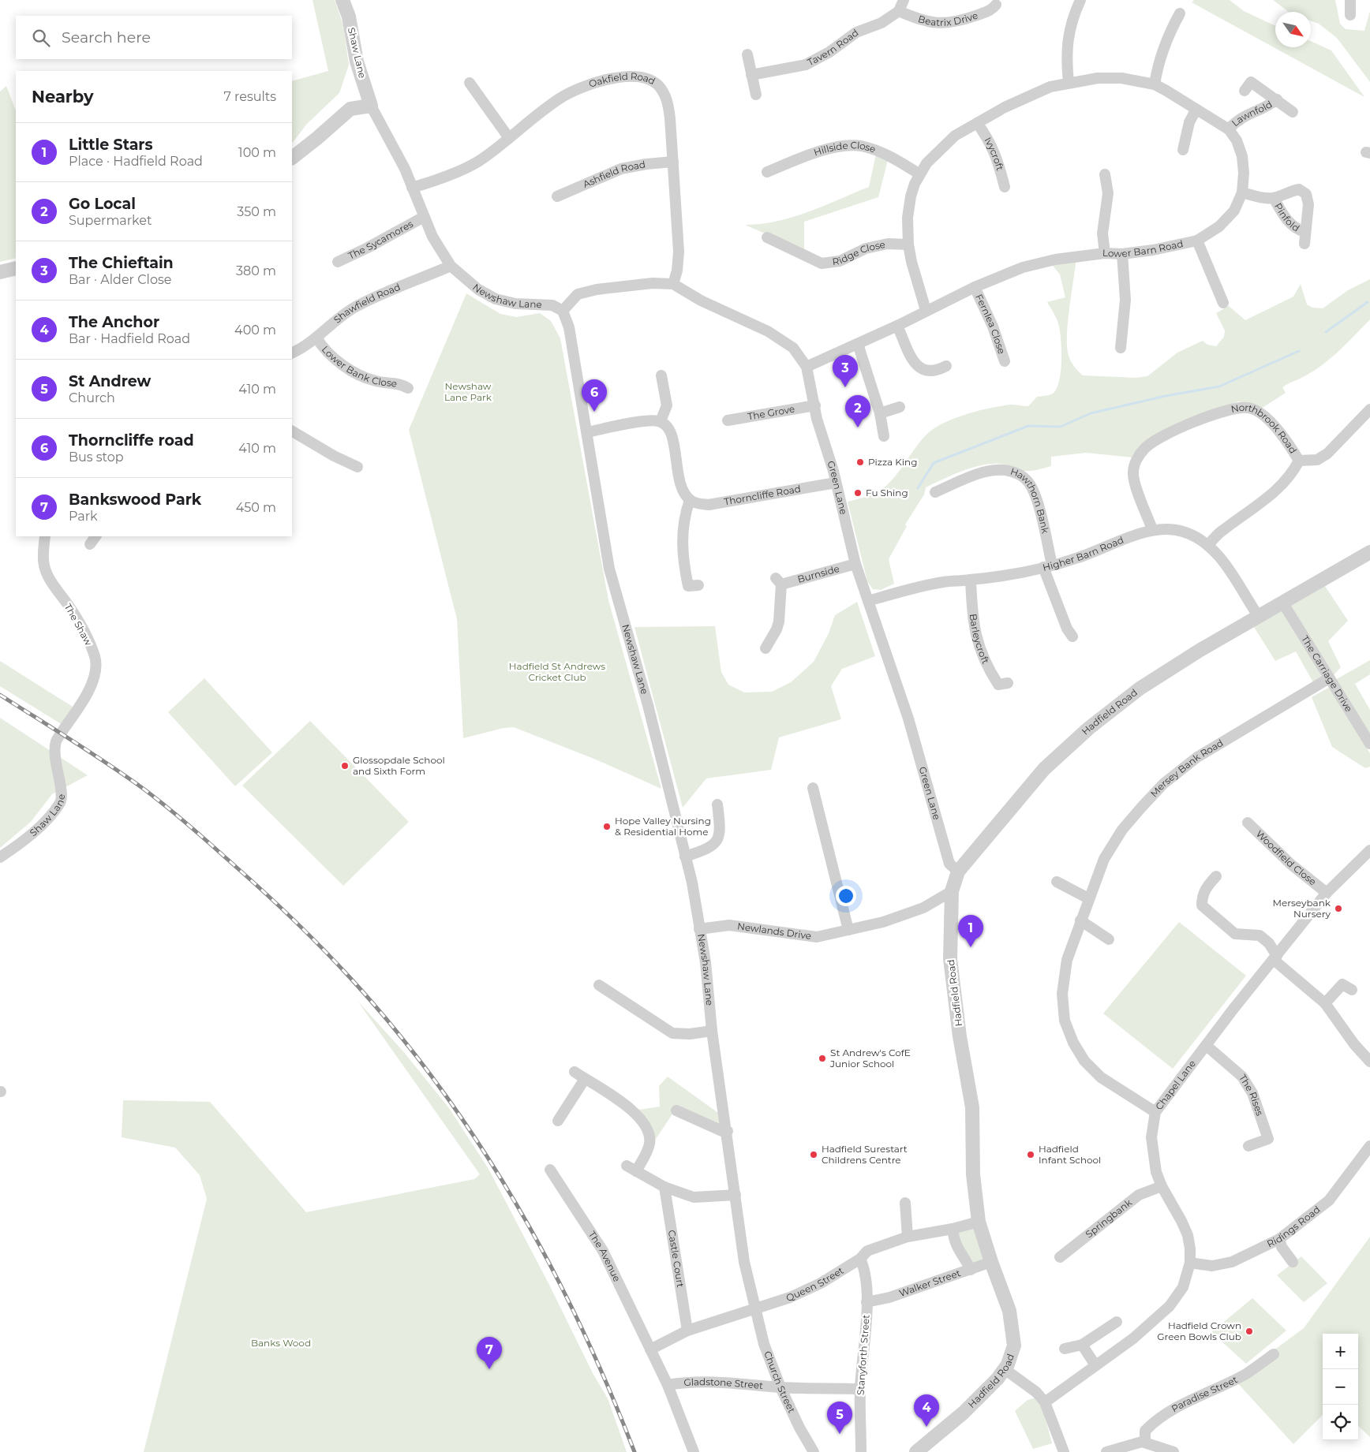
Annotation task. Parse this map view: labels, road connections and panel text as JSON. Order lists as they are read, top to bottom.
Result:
{
  "streets": {
    "street": [
      "Beatrix Drive",
      "Tavern Road",
      "Shaw Lane",
      "Oakfield Road",
      "Lawnfold",
      "Hillside Close",
      "Ivycroft",
      "Ashfield Road",
      "Pinfold",
      "The Sycamores",
      "Lower Barn Road",
      "Ridge Close",
      "Newshaw Lane",
      "Shawfield Road",
      "Fernlea Close",
      "Lower Bank Close",
      "The Grove",
      "Northbrook Road",
      "Green Lane",
      "Thorncliffe Road",
      "Hawthorn Bank",
      "Higher Barn Road",
      "Burnside",
      "The Shaw",
      "Barleycroft",
      "The Carriage Drive",
      "Hadfield Road",
      "Mersey Bank Road",
      "Woodfield Close",
      "Newlands Drive",
      "Chapel Lane",
      "The Rises",
      "Springbank",
      "Ridings Road",
      "The Avenue",
      "Castle Court",
      "Queen Street",
      "Walker Street",
      "Stanyforth Street",
      "Church Street",
      "Gladstone Street",
      "Paradise Street"
    ]
  },
  "crossings": [
    ["Beatrix Drive", "Tavern Road"],
    ["Shaw Lane", "Newshaw Lane"],
    ["Shaw Lane", "The Shaw"],
    ["Oakfield Road", "Ashfield Road"],
    ["Oakfield Road", "Newshaw Lane"],
    ["Oakfield Road", "Green Lane"],
    ["Lawnfold", "Lower Barn Road"],
    ["Hillside Close", "Lower Barn Road"],
    ["Ivycroft", "Lower Barn Road"],
    ["Pinfold", "Lower Barn Road"],
    ["The Sycamores", "Newshaw Lane"],
    ["Lower Barn Road", "Ridge Close"],
    ["Lower Barn Road", "Fernlea Close"],
    ["Lower Barn Road", "Green Lane"],
    ["Newshaw Lane", "Shawfield Road"],
    ["Newshaw Lane", "Newlands Drive"],
    ["Newshaw Lane", "Queen Street"],
    ["Newshaw Lane", "Church Street"],
    ["Shawfield Road", "Lower Bank Close"],
    ["The Grove", "Green Lane"],
    ["Northbrook Road", "Higher Barn Road"],
    ["Green Lane", "Thorncliffe Road"],
    ["Green Lane", "Higher Barn Road"],
    ["Green Lane", "Burnside"],
    ["Green Lane", "Hadfield Road"],
    ["Hawthorn Bank", "Higher Barn Road"],
    ["Higher Barn Road", "Barleycroft"],
    ["Higher Barn Road", "Hadfield Road"],
    ["The Carriage Drive", "Hadfield Road"],
    ["The Carriage Drive", "Mersey Bank Road"],
    ["Hadfield Road", "Newlands Drive"],
    ["Hadfield Road", "Queen Street"],
    ["Hadfield Road", "Walker Street"],
    ["Mersey Bank Road", "Chapel Lane"],
    ["Woodfield Close", "Chapel Lane"],
    ["Chapel Lane", "The Rises"],
    ["Chapel Lane", "Springbank"],
    ["Chapel Lane", "Ridings Road"],
    ["The Avenue", "Queen Street"],
    ["The Avenue", "Gladstone Street"],
    ["Castle Court", "Queen Street"],
    ["Queen Street", "Stanyforth Street"],
    ["Queen Street", "Church Street"],
    ["Walker Street", "Stanyforth Street"],
    ["Stanyforth Street", "Gladstone Street"],
    ["Church Street", "Gladstone Street"]
  ],
  "parks": ["Newshaw Lane Park", "Hadfield St Andrews Cricket Club", "Banks Wood"],
  "places": [
    "Pizza King",
    "Fu Shing",
    "Glossopdale School and Sixth Form",
    "Hope Valley Nursing & Residential Home",
    "Merseybank Nursery",
    "St Andrew's CofE Junior School",
    "Hadfield Surestart Childrens Centre",
    "Hadfield Infant School",
    "Hadfield Crown Green Bowls Club"
  ],
  "north": "bottom right",
  "page": {
    "search": "Search here",
    "heading": ["Nearby", "7 results"],
    "list": [
      {
        "mark": "1",
        "name": "Little Stars",
        "note": "Place · Hadfield Road",
        "value": "100 m"
      },
      {
        "mark": "2",
        "name": "Go Local",
        "note": "Supermarket",
        "value": "350 m"
      },
      {
        "mark": "3",
        "name": "The Chieftain",
        "note": "Bar · Alder Close",
        "value": "380 m"
      },
      {
        "mark": "4",
        "name": "The Anchor",
        "note": "Bar · Hadfield Road",
        "value": "400 m"
      },
      {
        "mark": "5",
        "name": "St Andrew",
        "note": "Church",
        "value": "410 m"
      },
      {
        "mark": "6",
        "name": "Thorncliffe road",
        "note": "Bus stop",
        "value": "410 m"
      },
      {
        "mark": "7",
        "name": "Bankswood Park",
        "note": "Park",
        "value": "450 m"
      }
    ],
    "pins": [
      "3",
      "6",
      "2",
      "1",
      "7",
      "4",
      "5"
    ],
    "map_buttons": ["+", "−"]
  }
}
